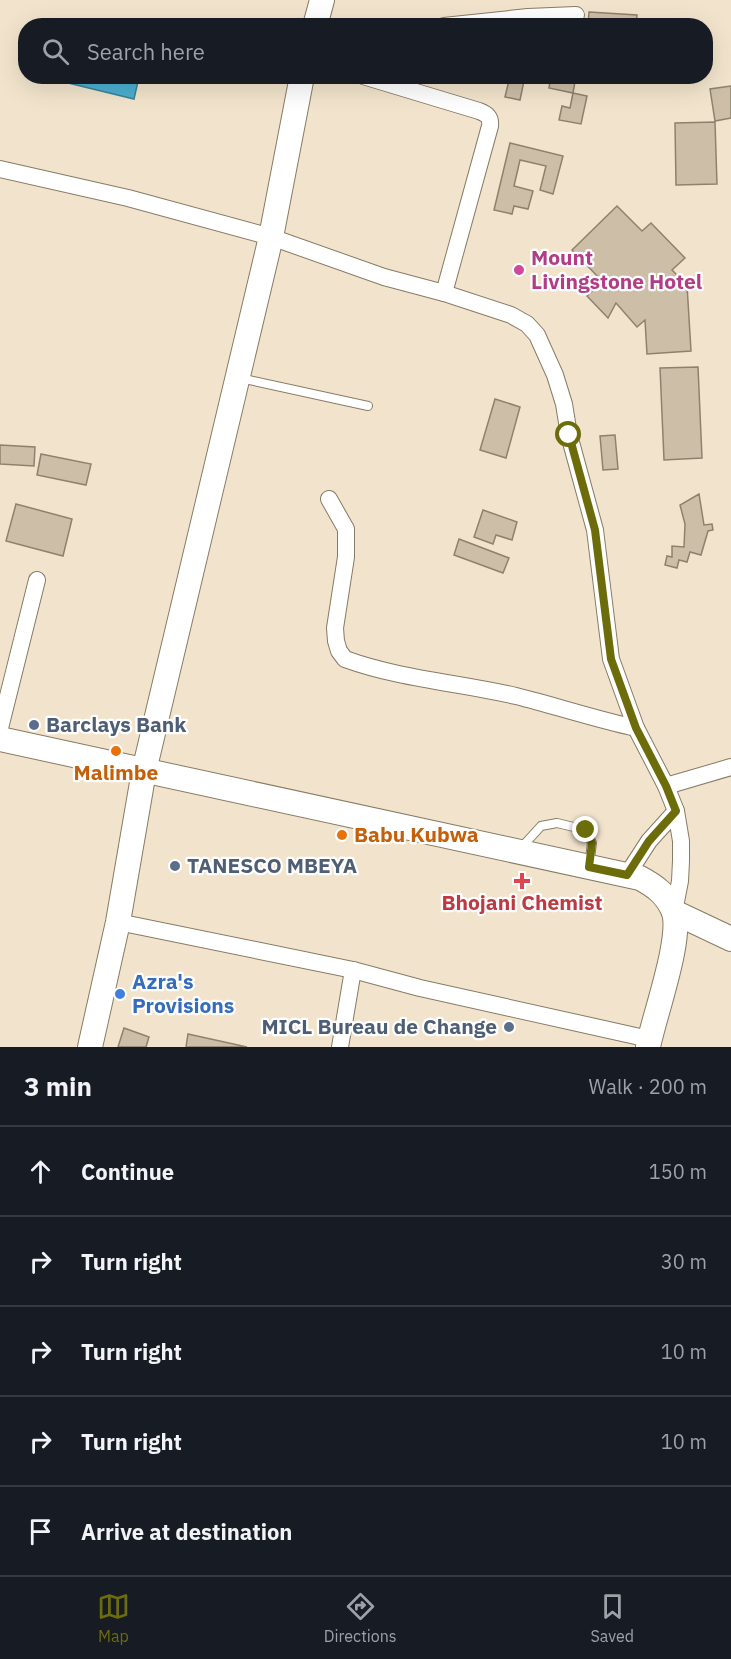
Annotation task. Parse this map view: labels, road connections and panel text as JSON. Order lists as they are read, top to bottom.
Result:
{
  "places": {
    "other": [
      "Mount Livingstone Hotel",
      "Barclays Bank",
      "Malimbe",
      "Babu Kubwa",
      "TANESCO MBEYA",
      "Azra's Provisions",
      "MICL Bureau de Change"
    ],
    "health": ["Bhojani Chemist"]
  },
  "page": {
    "search": "Search here",
    "heading": ["3 min", "Walk · 200 m"],
    "list": [
      ["Continue", "150 m"],
      ["Turn right", "30 m"],
      ["Turn right", "10 m"],
      ["Turn right", "10 m"],
      "Arrive at destination"
    ],
    "nav": ["Map", "Directions", "Saved"]
  }
}
